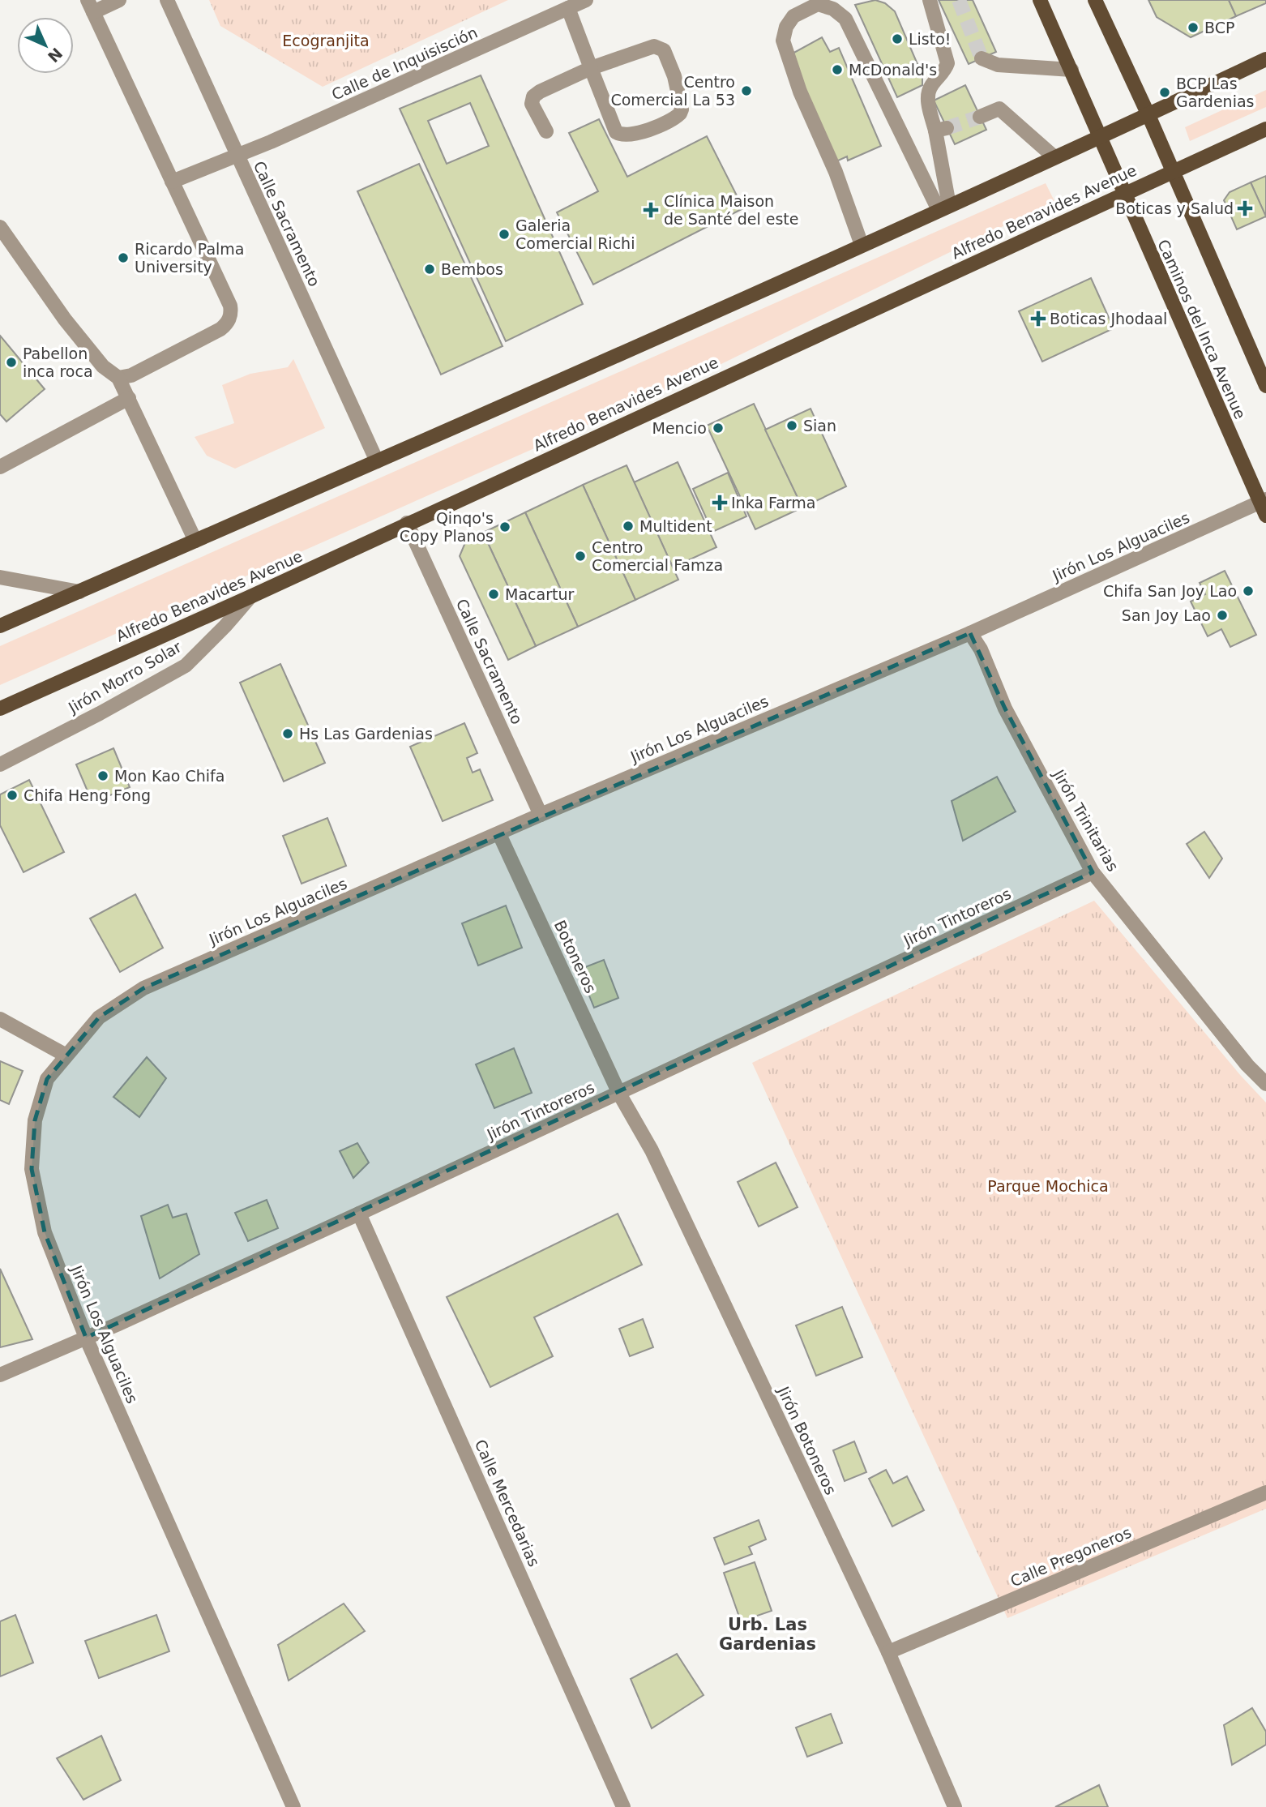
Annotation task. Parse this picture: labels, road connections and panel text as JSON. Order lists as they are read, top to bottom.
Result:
{
  "streets": {
    "main road": ["Alfredo Benavides Avenue", "Caminos del Inca Avenue"],
    "street": [
      "Calle de Inquisisción",
      "Calle Sacramento",
      "Jirón Los Alguaciles",
      "Jirón Morro Solar",
      "Jirón Trinitarias",
      "Jirón Tintoreros",
      "Botoneros",
      "Jirón Botoneros",
      "Calle Mercedarias",
      "Calle Pregoneros"
    ]
  },
  "crossings": [
    ["Calle de Inquisisción", "Calle Sacramento"],
    ["Alfredo Benavides Avenue", "Calle Sacramento"],
    ["Alfredo Benavides Avenue", "Caminos del Inca Avenue"],
    ["Alfredo Benavides Avenue", "Jirón Morro Solar"],
    ["Calle Sacramento", "Jirón Los Alguaciles"],
    ["Caminos del Inca Avenue", "Jirón Los Alguaciles"],
    ["Jirón Los Alguaciles", "Jirón Trinitarias"],
    ["Jirón Los Alguaciles", "Jirón Tintoreros"],
    ["Jirón Los Alguaciles", "Botoneros"],
    ["Jirón Trinitarias", "Jirón Tintoreros"],
    ["Jirón Tintoreros", "Botoneros"],
    ["Jirón Tintoreros", "Jirón Botoneros"],
    ["Jirón Tintoreros", "Calle Mercedarias"],
    ["Botoneros", "Jirón Botoneros"],
    ["Jirón Botoneros", "Calle Pregoneros"]
  ],
  "districts": ["Urb. Las Gardenias"],
  "parks": ["Ecogranjita", "Parque Mochica"],
  "places": {
    "other": [
      "BCP",
      "Listo!",
      "McDonald's",
      "Centro Comercial La 53",
      "BCP Las Gardenias",
      "Galeria Comercial Richi",
      "Ricardo Palma University",
      "Bembos",
      "Pabellon inca roca",
      "Sian",
      "Mencio",
      "Multident",
      "Qinqo's Copy Planos",
      "Centro Comercial Famza",
      "Chifa San Joy Lao",
      "Macartur",
      "San Joy Lao",
      "Hs Las Gardenias",
      "Mon Kao Chifa",
      "Chifa Heng Fong"
    ],
    "health": [
      "Boticas y Salud",
      "Clínica Maison de Santé del este",
      "Boticas Jhodaal",
      "Inka Farma"
    ]
  },
  "north": "bottom right"
}
